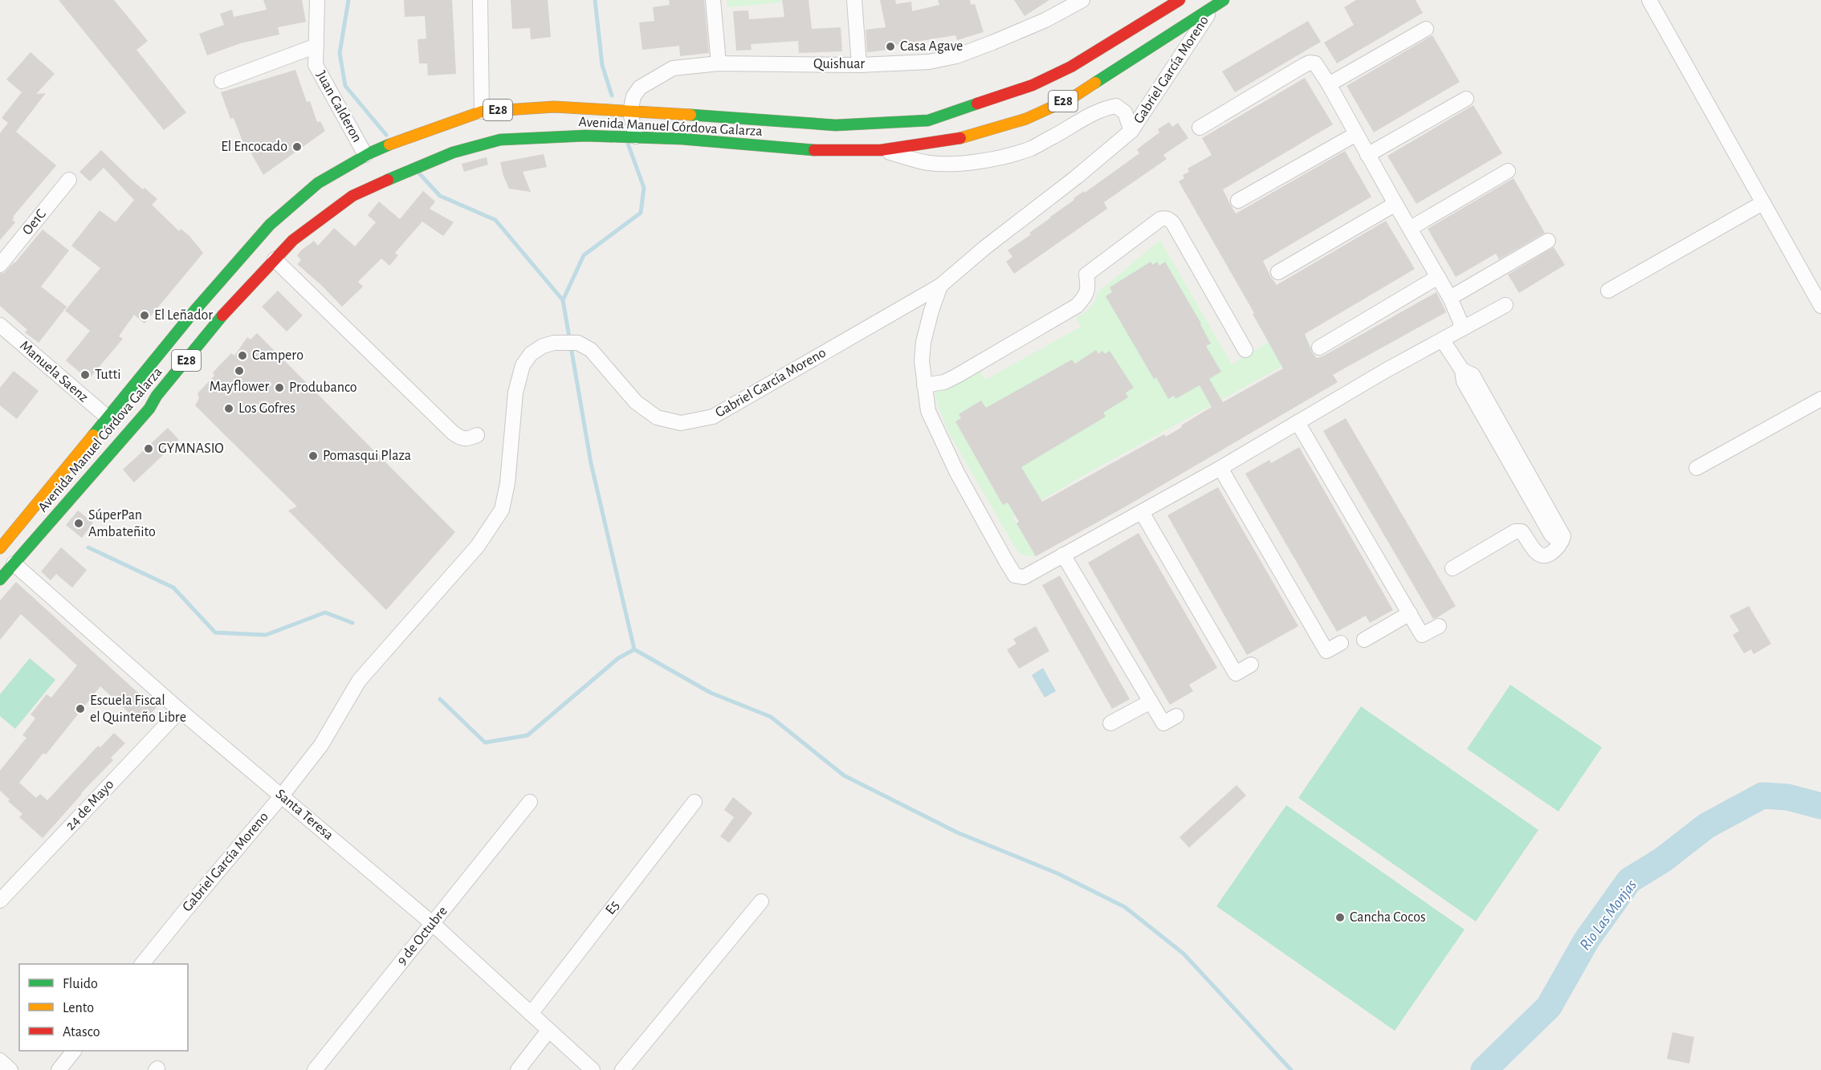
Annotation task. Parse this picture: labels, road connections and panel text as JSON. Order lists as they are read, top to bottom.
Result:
{
  "streets": {
    "main road": ["E28", "Avenida Manuel Córdova Galarza"],
    "street": [
      "Quishuar",
      "Gabriel García Moreno",
      "Juan Calderon",
      "Oe1C",
      "Manuela Saenz",
      "24 de Mayo",
      "Santa Teresa",
      "E5",
      "9 de Octubre"
    ]
  },
  "crossings": [
    ["Quishuar", "Avenida Manuel Córdova Galarza"],
    ["Gabriel García Moreno", "Avenida Manuel Córdova Galarza"],
    ["Gabriel García Moreno", "Santa Teresa"],
    ["Juan Calderon", "Avenida Manuel Córdova Galarza"],
    ["Avenida Manuel Córdova Galarza", "Manuela Saenz"],
    ["Avenida Manuel Córdova Galarza", "Santa Teresa"],
    ["24 de Mayo", "Santa Teresa"],
    ["Santa Teresa", "E5"],
    ["Santa Teresa", "9 de Octubre"]
  ],
  "water": ["Rio Las Monjas"],
  "places": [
    "Casa Agave",
    "El Encocado",
    "El Leñador",
    "Campero",
    "Mayflower",
    "Tutti",
    "Produbanco",
    "Los Gofres",
    "GYMNASIO",
    "Pomasqui Plaza",
    "SúperPan Ambateñito",
    "Escuela Fiscal el Quinteño Libre",
    "Cancha Cocos"
  ],
  "legend": ["Fluido", "Lento", "Atasco"]
}
